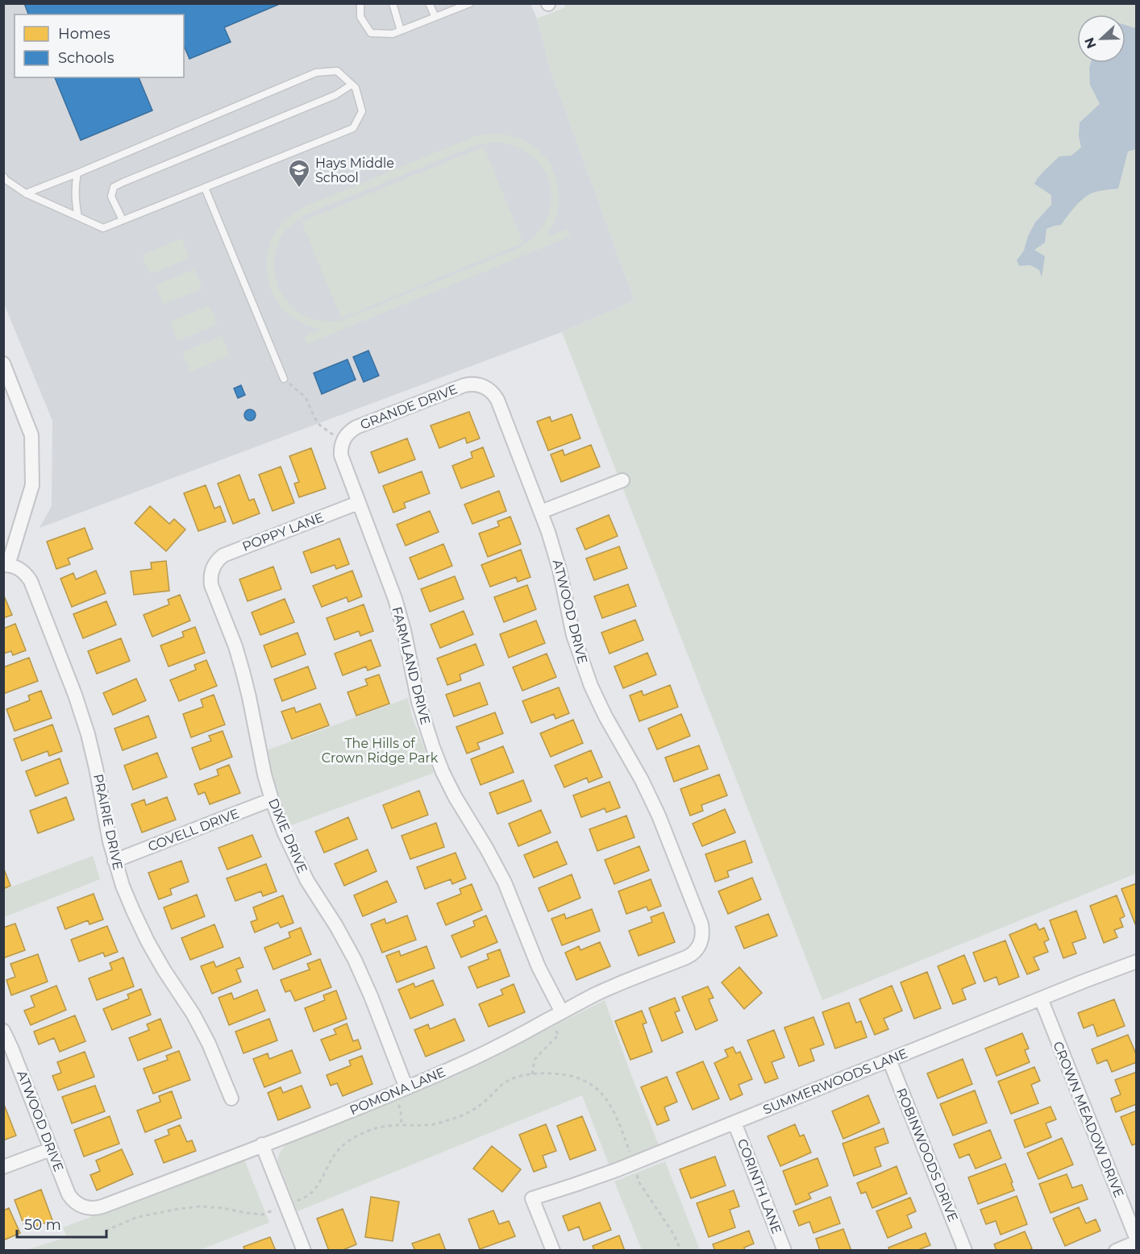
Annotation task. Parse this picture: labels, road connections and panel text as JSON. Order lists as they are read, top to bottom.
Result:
{
  "streets": {
    "street": [
      "GRANDE DRIVE",
      "POPPY LANE",
      "ATWOOD DRIVE",
      "FARMLAND DRIVE",
      "PRAIRIE DRIVE",
      "COVELL DRIVE",
      "DIXIE DRIVE",
      "SUMMERWOODS LANE",
      "POMONA LANE",
      "CROWN MEADOW DRIVE",
      "ROBINWOODS DRIVE",
      "CORINTH LANE"
    ]
  },
  "crossings": [
    ["GRANDE DRIVE", "ATWOOD DRIVE"],
    ["GRANDE DRIVE", "FARMLAND DRIVE"],
    ["POPPY LANE", "FARMLAND DRIVE"],
    ["POPPY LANE", "DIXIE DRIVE"],
    ["ATWOOD DRIVE", "POMONA LANE"],
    ["FARMLAND DRIVE", "POMONA LANE"],
    ["PRAIRIE DRIVE", "COVELL DRIVE"],
    ["COVELL DRIVE", "DIXIE DRIVE"],
    ["DIXIE DRIVE", "POMONA LANE"],
    ["SUMMERWOODS LANE", "CROWN MEADOW DRIVE"],
    ["SUMMERWOODS LANE", "ROBINWOODS DRIVE"],
    ["SUMMERWOODS LANE", "CORINTH LANE"]
  ],
  "parks": ["The Hills of Crown Ridge Park"],
  "places": {
    "school or university": ["Hays Middle School"]
  },
  "legend": ["Homes", "Schools"],
  "scale_bar": "50 m",
  "north": "left"
}
